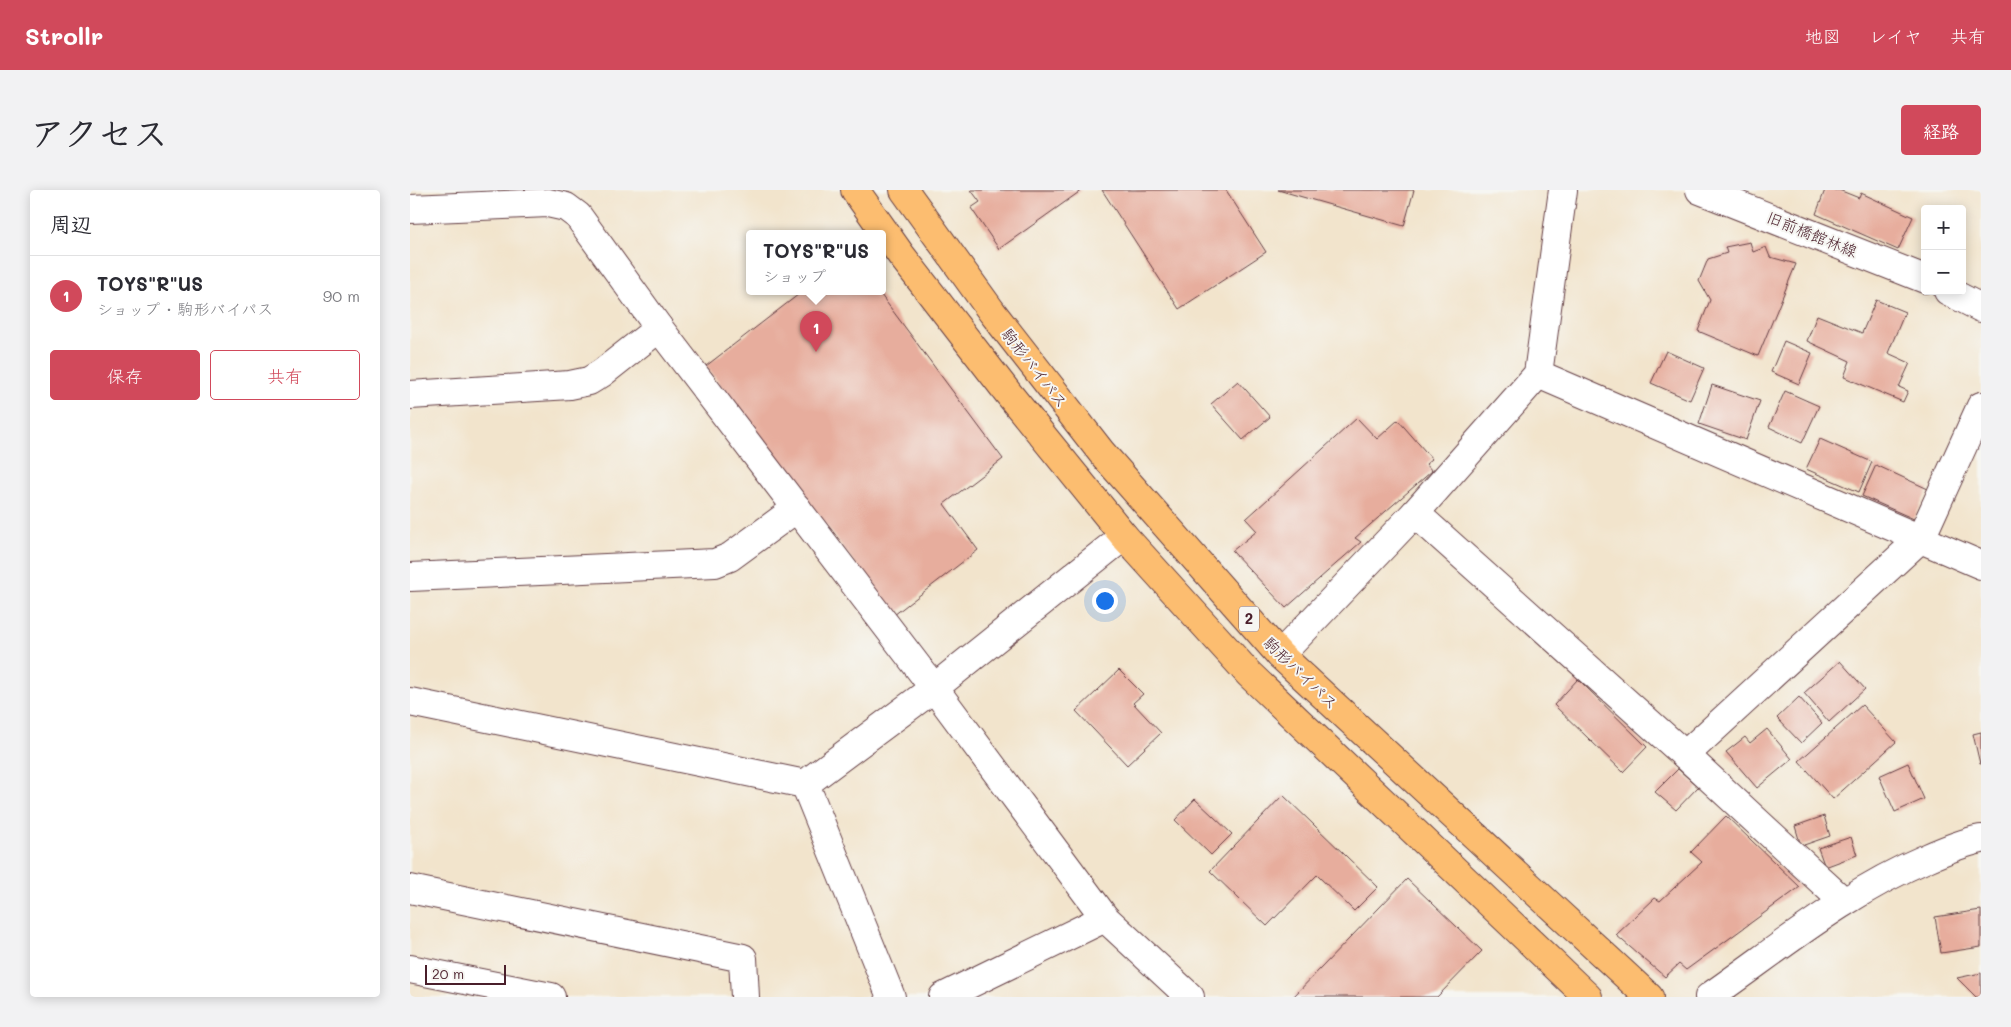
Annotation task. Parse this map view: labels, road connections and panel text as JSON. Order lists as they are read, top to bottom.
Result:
{
  "streets": {
    "main road": ["駒形バイパス", "2"],
    "street": ["旧前橋館林線"]
  },
  "scale_bar": "20 m",
  "page": {
    "header": "Strollr",
    "nav": ["地図", "レイヤ", "共有"],
    "title": "アクセス",
    "buttons": [
      "経路",
      ["保存", "共有"]
    ],
    "heading": "周辺",
    "map_buttons": ["+", "−"],
    "popup": ["TOYS\"R\"US", "ショップ"],
    "list": [
      {
        "mark": "1",
        "name": "TOYS\"R\"US",
        "note": "ショップ · 駒形バイパス",
        "value": "90 m"
      }
    ],
    "pins": "1",
    "scale": "20 m"
  }
}
